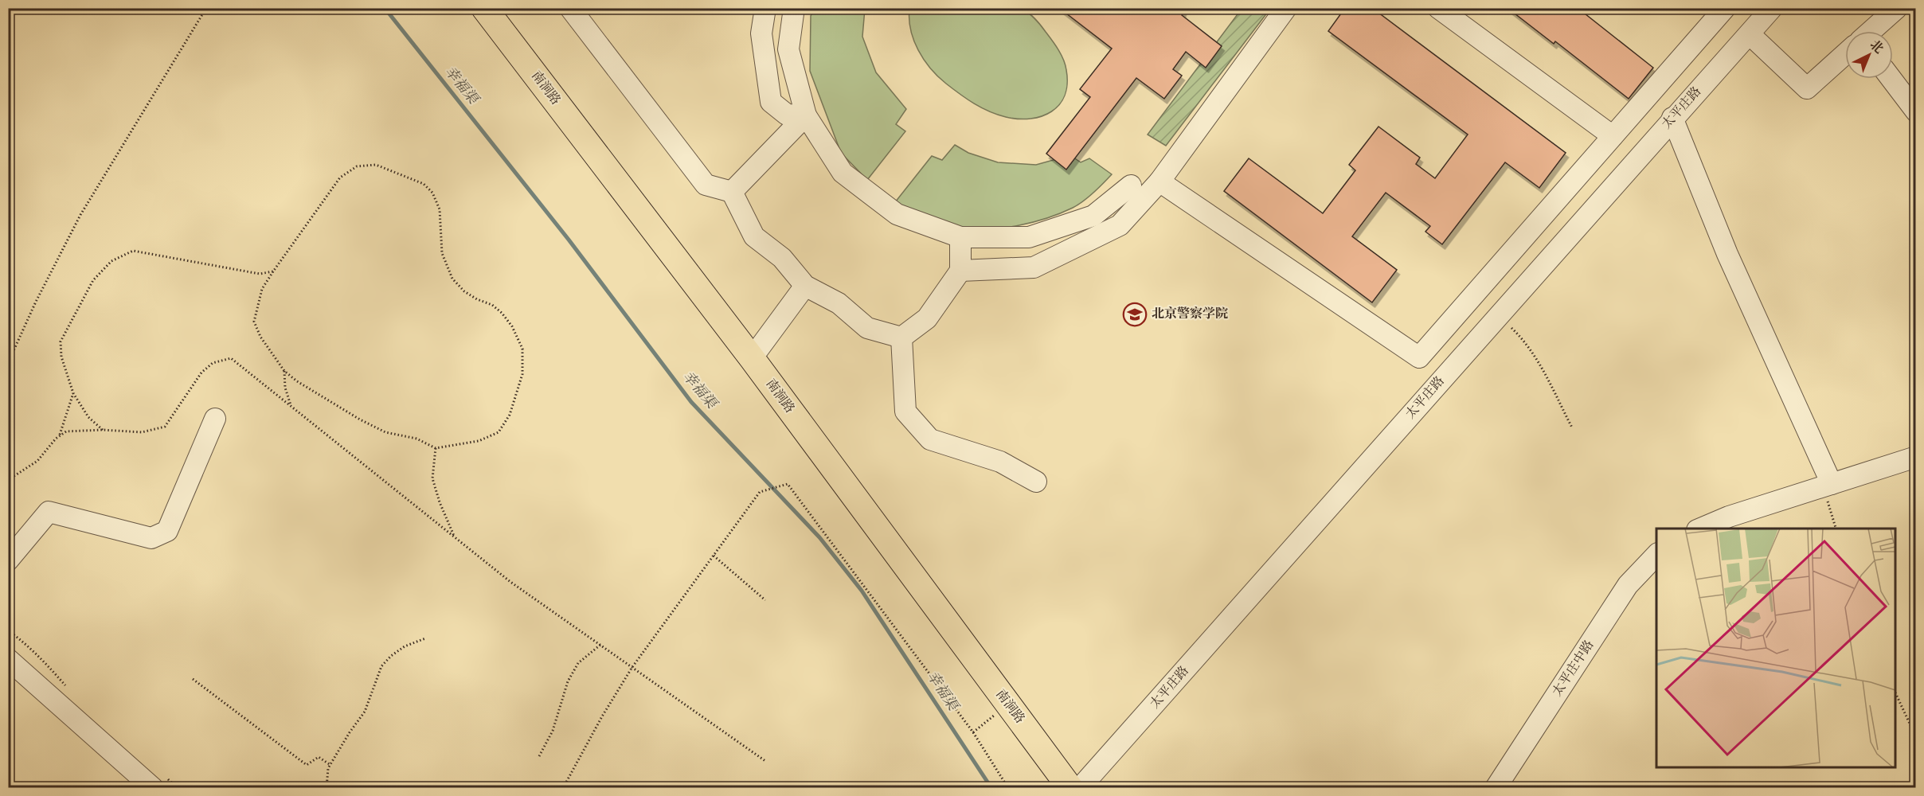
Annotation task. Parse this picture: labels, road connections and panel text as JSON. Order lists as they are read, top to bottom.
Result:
{
  "streets": {
    "main road": ["南涧路"],
    "street": ["太平庄路", "太平庄中路"]
  },
  "water": ["幸福渠"],
  "places": {
    "school or university": ["北京警察学院"]
  },
  "north": "top right"
}
